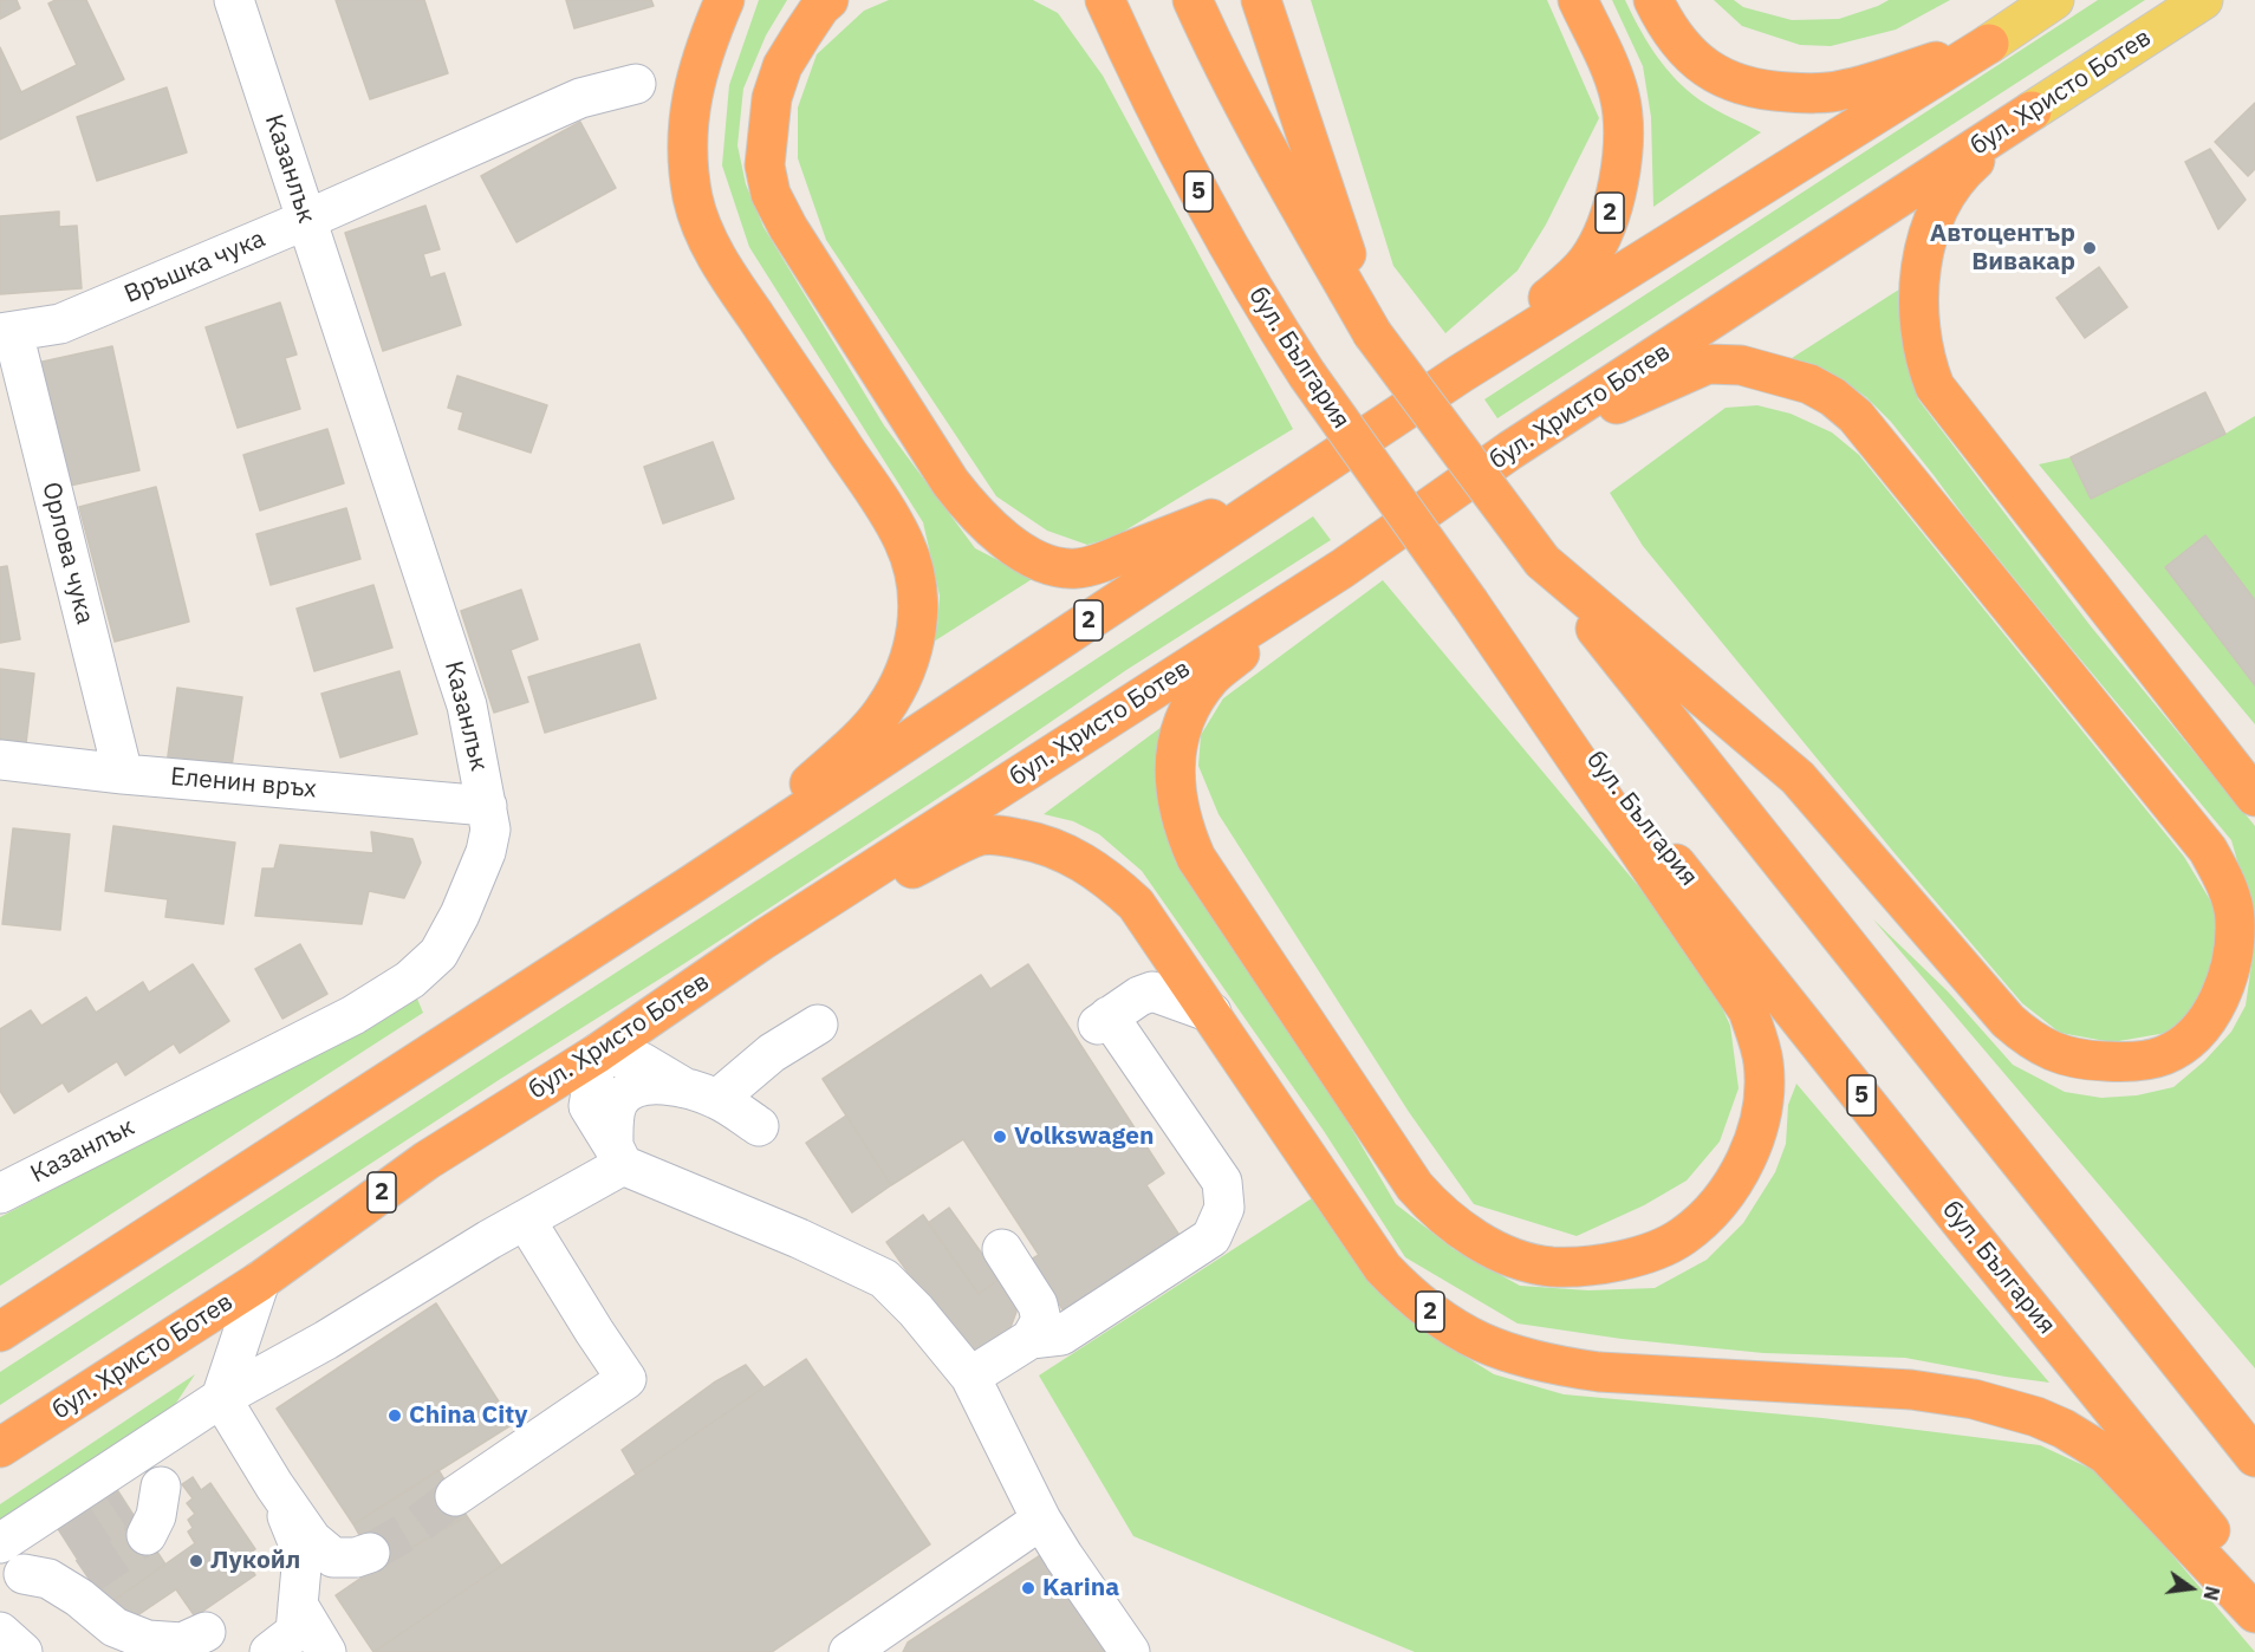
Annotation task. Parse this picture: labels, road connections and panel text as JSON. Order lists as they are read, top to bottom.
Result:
{
  "streets": {
    "highway": [
      "бул. Христо Ботев",
      "5",
      "2",
      "бул. България"
    ],
    "street": [
      "Казанлък",
      "Връшка чука",
      "Орлова чука",
      "Еленин връх"
    ]
  },
  "crossings": [
    ["бул. Христо Ботев", "2"],
    ["Казанлък", "Връшка чука"],
    ["Казанлък", "Еленин връх"],
    ["Връшка чука", "Орлова чука"],
    ["Орлова чука", "Еленин връх"]
  ],
  "places": [
    "Автоцентър Вивакар",
    "Volkswagen",
    "China City",
    "Лукойл",
    "Karina"
  ],
  "north": "right"
}
